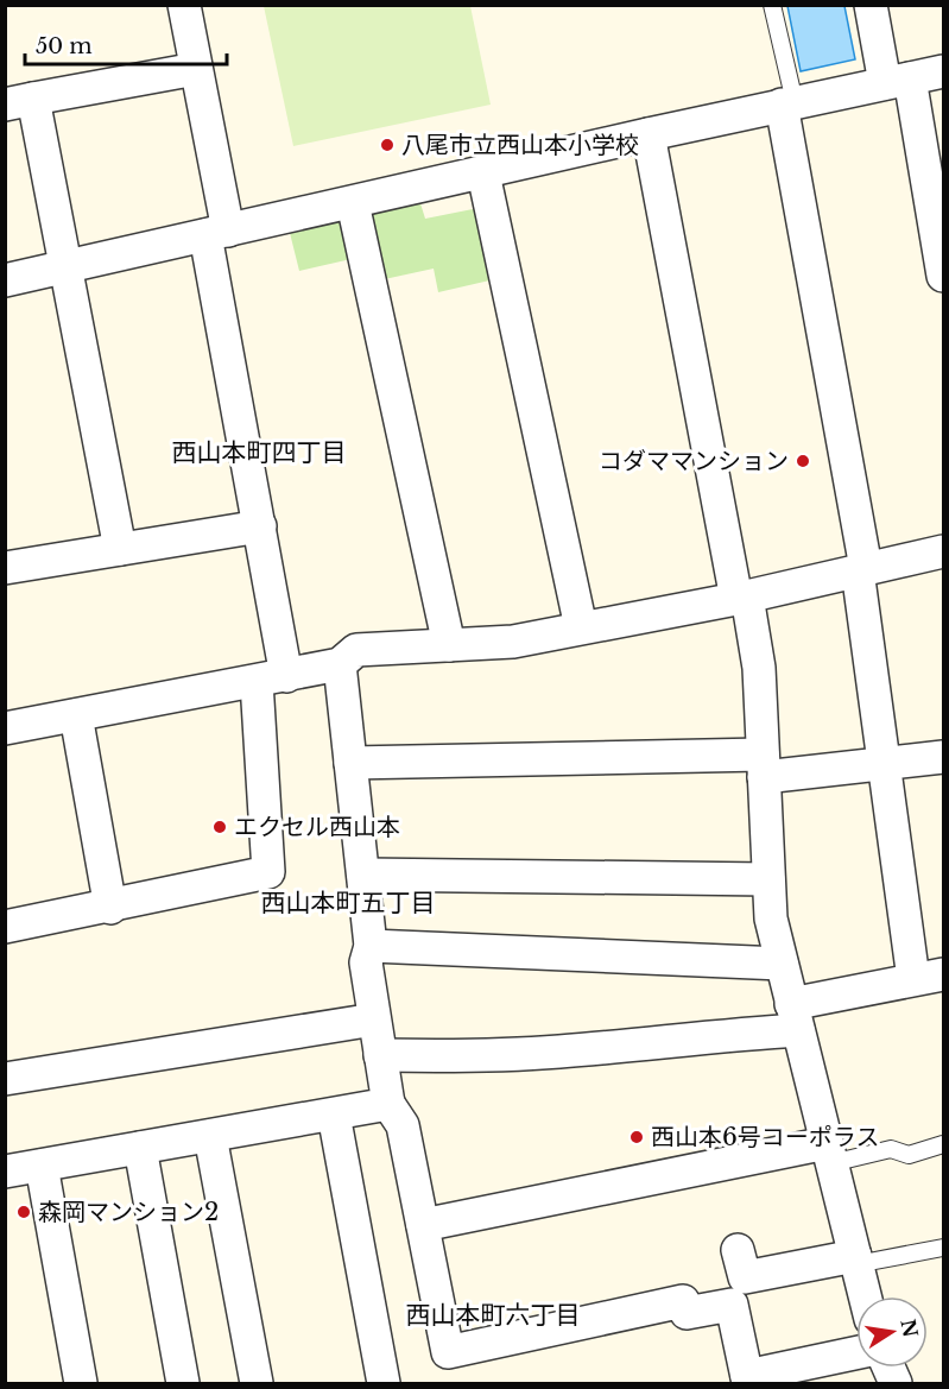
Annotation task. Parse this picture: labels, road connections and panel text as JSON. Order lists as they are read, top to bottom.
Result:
{
  "districts": ["西山本町四丁目", "西山本町五丁目", "西山本町六丁目"],
  "places": [
    "八尾市立西山本小学校",
    "コダママンション",
    "エクセル西山本",
    "西山本6号コーポラス",
    "森岡マンション2"
  ],
  "scale_bar": "50 m",
  "north": "right"
}
